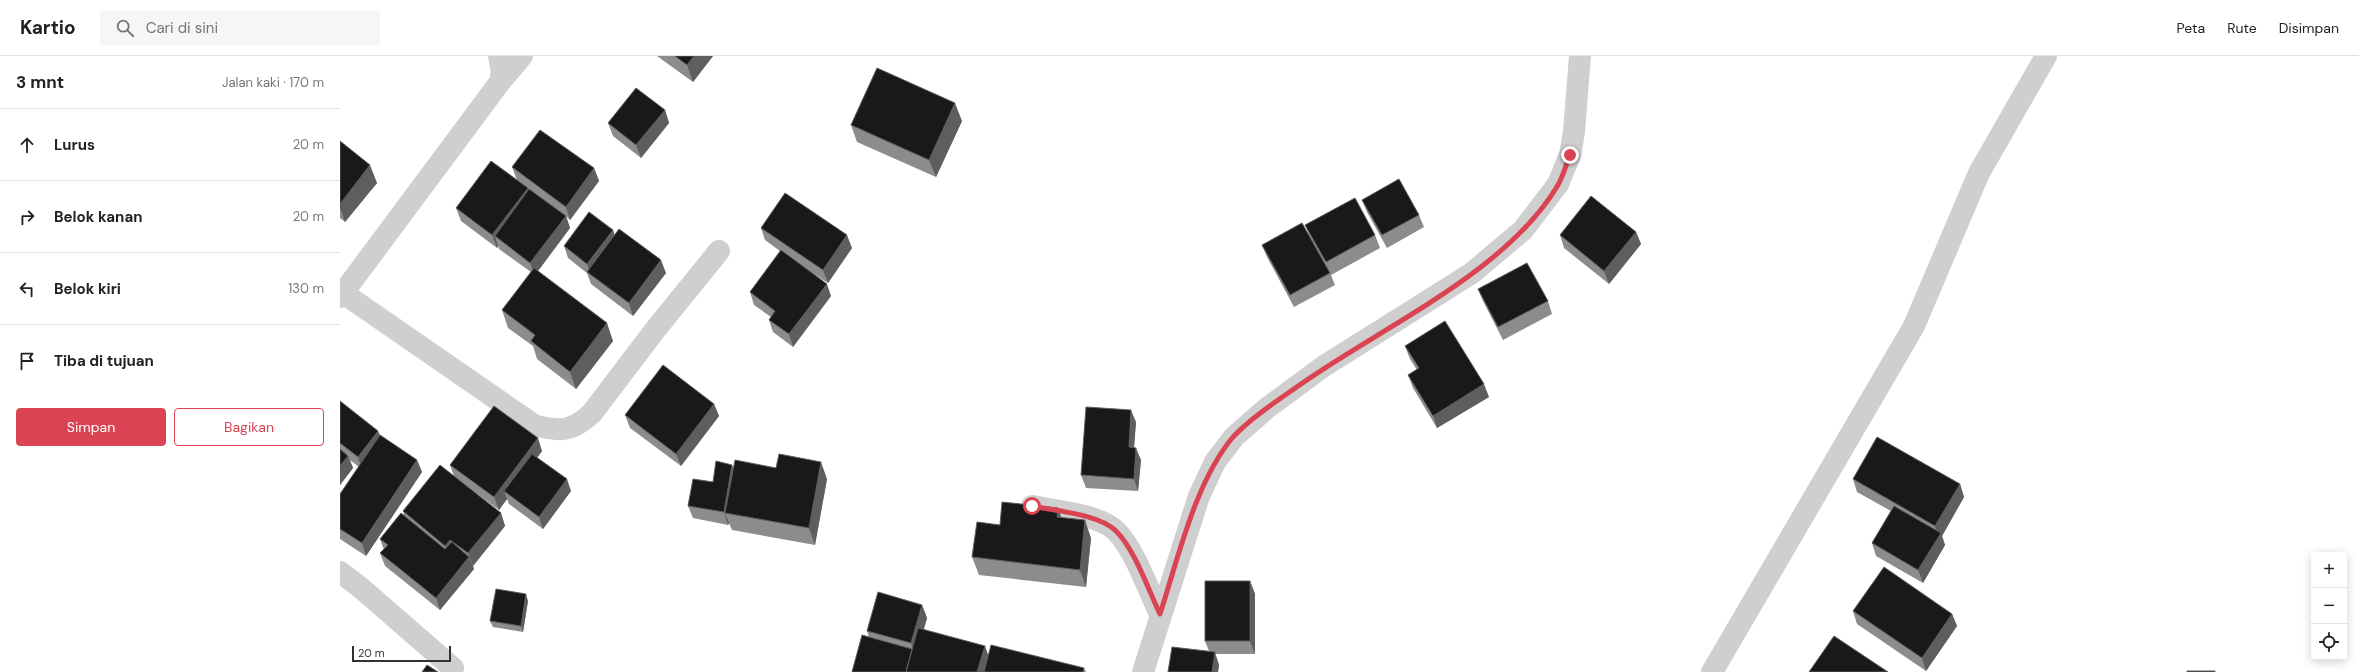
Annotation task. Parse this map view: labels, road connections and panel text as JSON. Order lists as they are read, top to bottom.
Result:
{
  "scale_bar": "20 m",
  "page": {
    "header": "Kartio",
    "search": "Cari di sini",
    "nav": ["Peta", "Rute", "Disimpan"],
    "heading": ["3 mnt", "Jalan kaki · 170 m"],
    "list": [
      ["Lurus", "20 m"],
      ["Belok kanan", "20 m"],
      ["Belok kiri", "130 m"],
      "Tiba di tujuan"
    ],
    "buttons": ["Simpan", "Bagikan"],
    "map_buttons": ["+", "−"],
    "scale": "20 m"
  }
}
